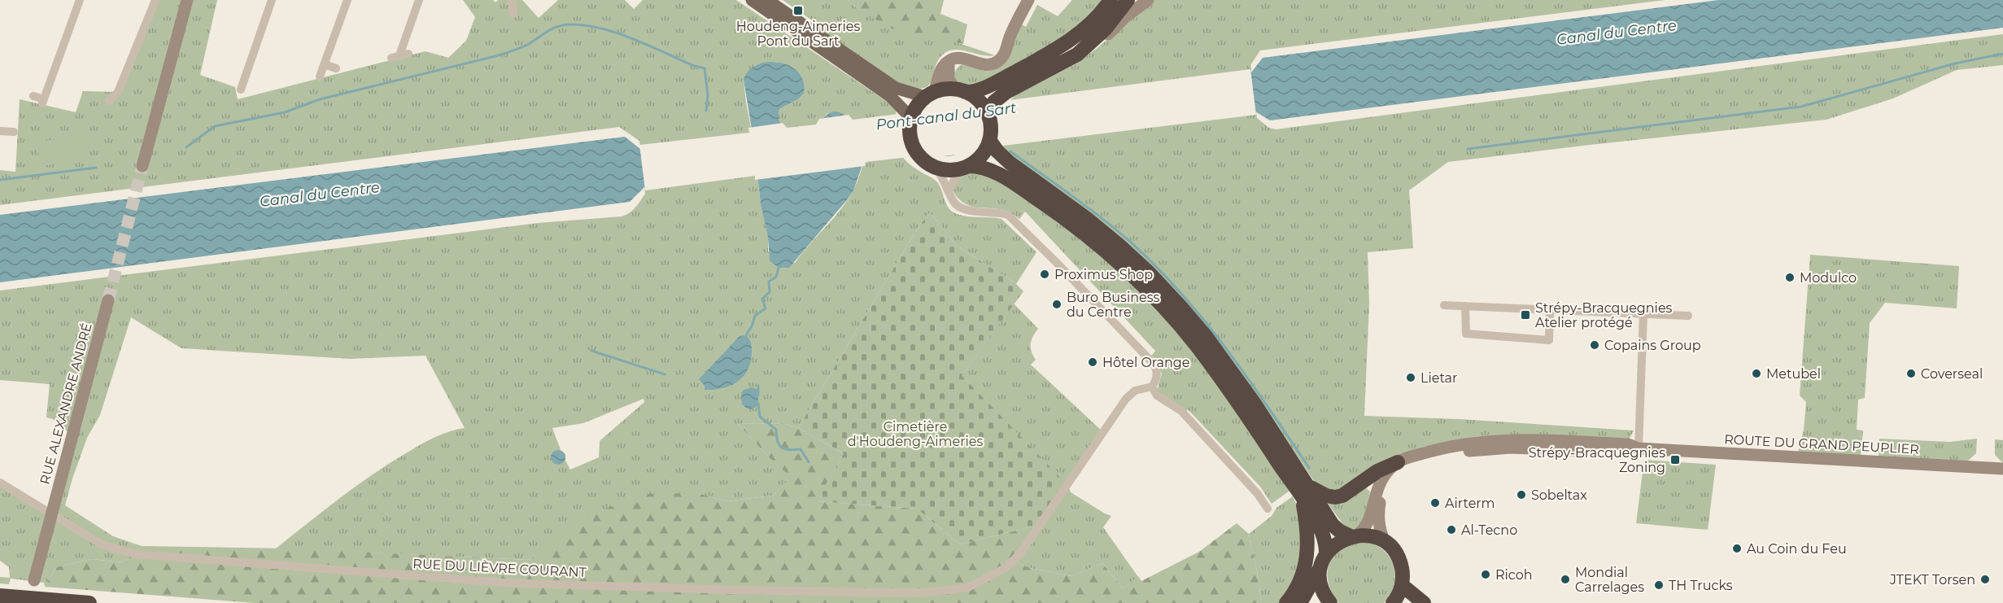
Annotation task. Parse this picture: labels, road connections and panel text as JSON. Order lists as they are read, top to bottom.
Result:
{
  "streets": {
    "main road": ["RUE ALEXANDRE ANDRÉ", "ROUTE DU GRAND PEUPLIER"],
    "street": ["RUE DU LIÈVRE COURANT"]
  },
  "crossings": [
    ["RUE ALEXANDRE ANDRÉ", "RUE DU LIÈVRE COURANT"]
  ],
  "water": ["Canal du Centre", "Pont-canal du Sart"],
  "parks": ["Cimetière d'Houdeng-Aimeries"],
  "places": {
    "transit": ["Houdeng-Aimeries Pont du Sart", "Strépy-Bracquegnies Atelier protégé", "Strépy-Bracquegnies Zoning"],
    "other": [
      "Proximus Shop",
      "Modulco",
      "Buro Business du Centre",
      "Copains Group",
      "Hôtel Orange",
      "Metubel",
      "Coverseal",
      "Lietar",
      "Sobeltax",
      "Airterm",
      "Al-Tecno",
      "Au Coin du Feu",
      "Ricoh",
      "Mondial Carrelages",
      "JTEKT Torsen",
      "TH Trucks"
    ]
  }
}
